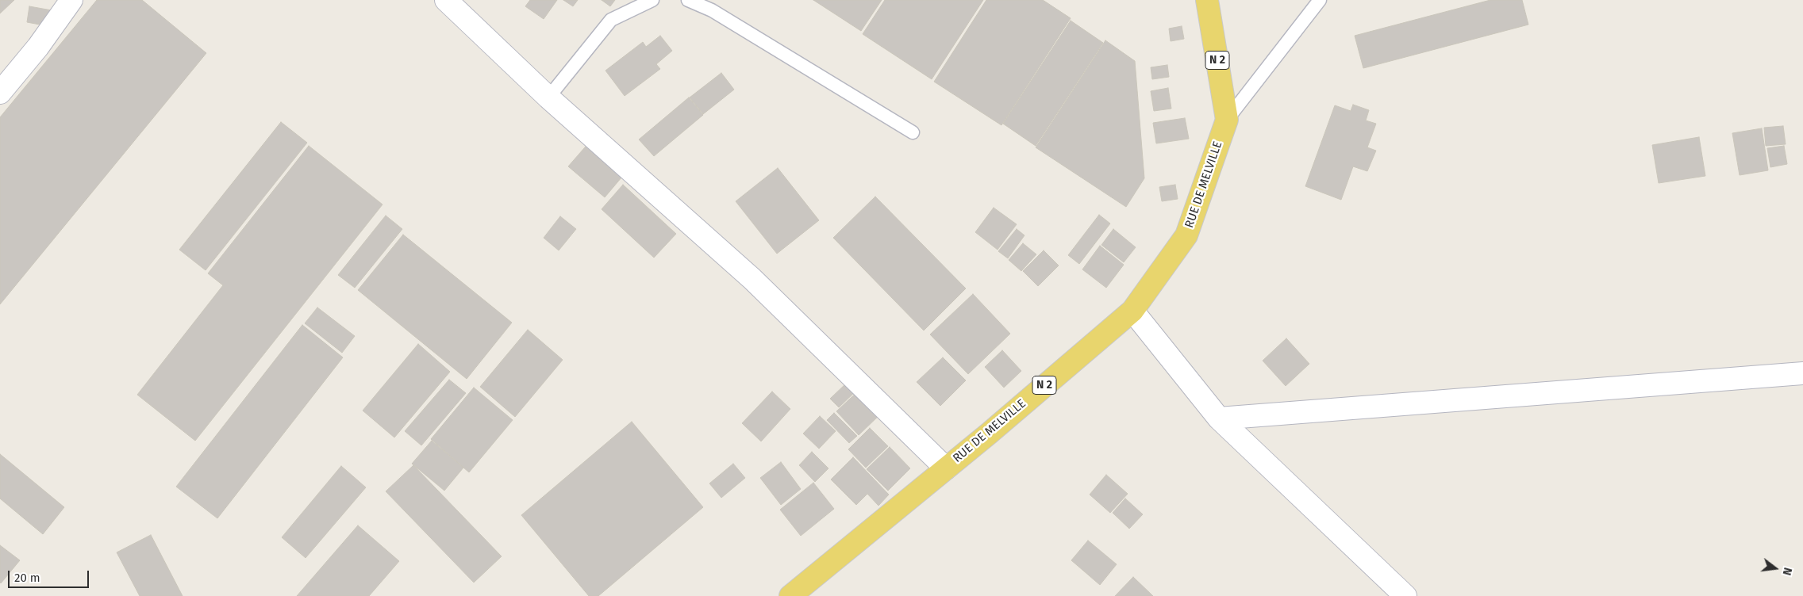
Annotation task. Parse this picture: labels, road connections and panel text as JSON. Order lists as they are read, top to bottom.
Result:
{
  "streets": {
    "main road": ["N 2", "RUE DE MELVILLE"]
  },
  "crossings": [
    ["N 2", "RUE DE MELVILLE"]
  ],
  "scale_bar": "20 m",
  "north": "right"
}
